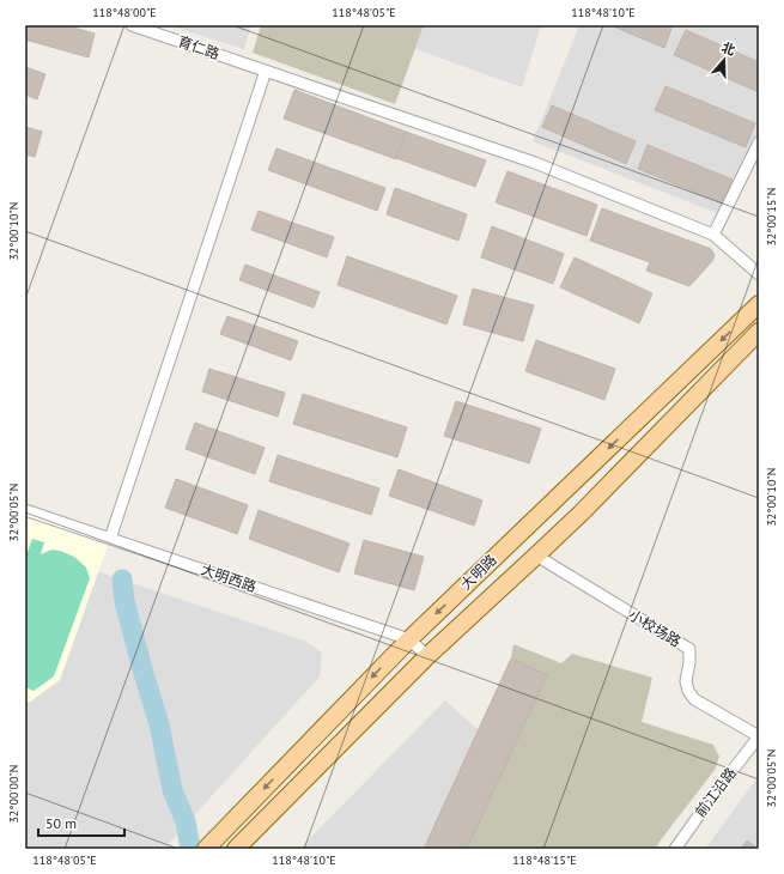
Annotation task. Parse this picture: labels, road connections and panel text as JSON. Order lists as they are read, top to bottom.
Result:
{
  "streets": {
    "main road": ["大明路"],
    "street": [
      "育仁路",
      "大明西路",
      "小校场路",
      "前江沿路"
    ]
  },
  "crossings": [
    ["大明路", "大明西路"],
    ["小校场路", "前江沿路"]
  ],
  "scale_bar": "50 m",
  "north": "top",
  "coordinates": [
    "118°48'00\"E",
    "118°48'05\"E",
    "118°48'10\"E",
    "32°00'15\"N",
    "32°00'10\"N",
    "32°00'05\"N",
    "32°00'00\"N",
    "118°48'15\"E"
  ]
}
